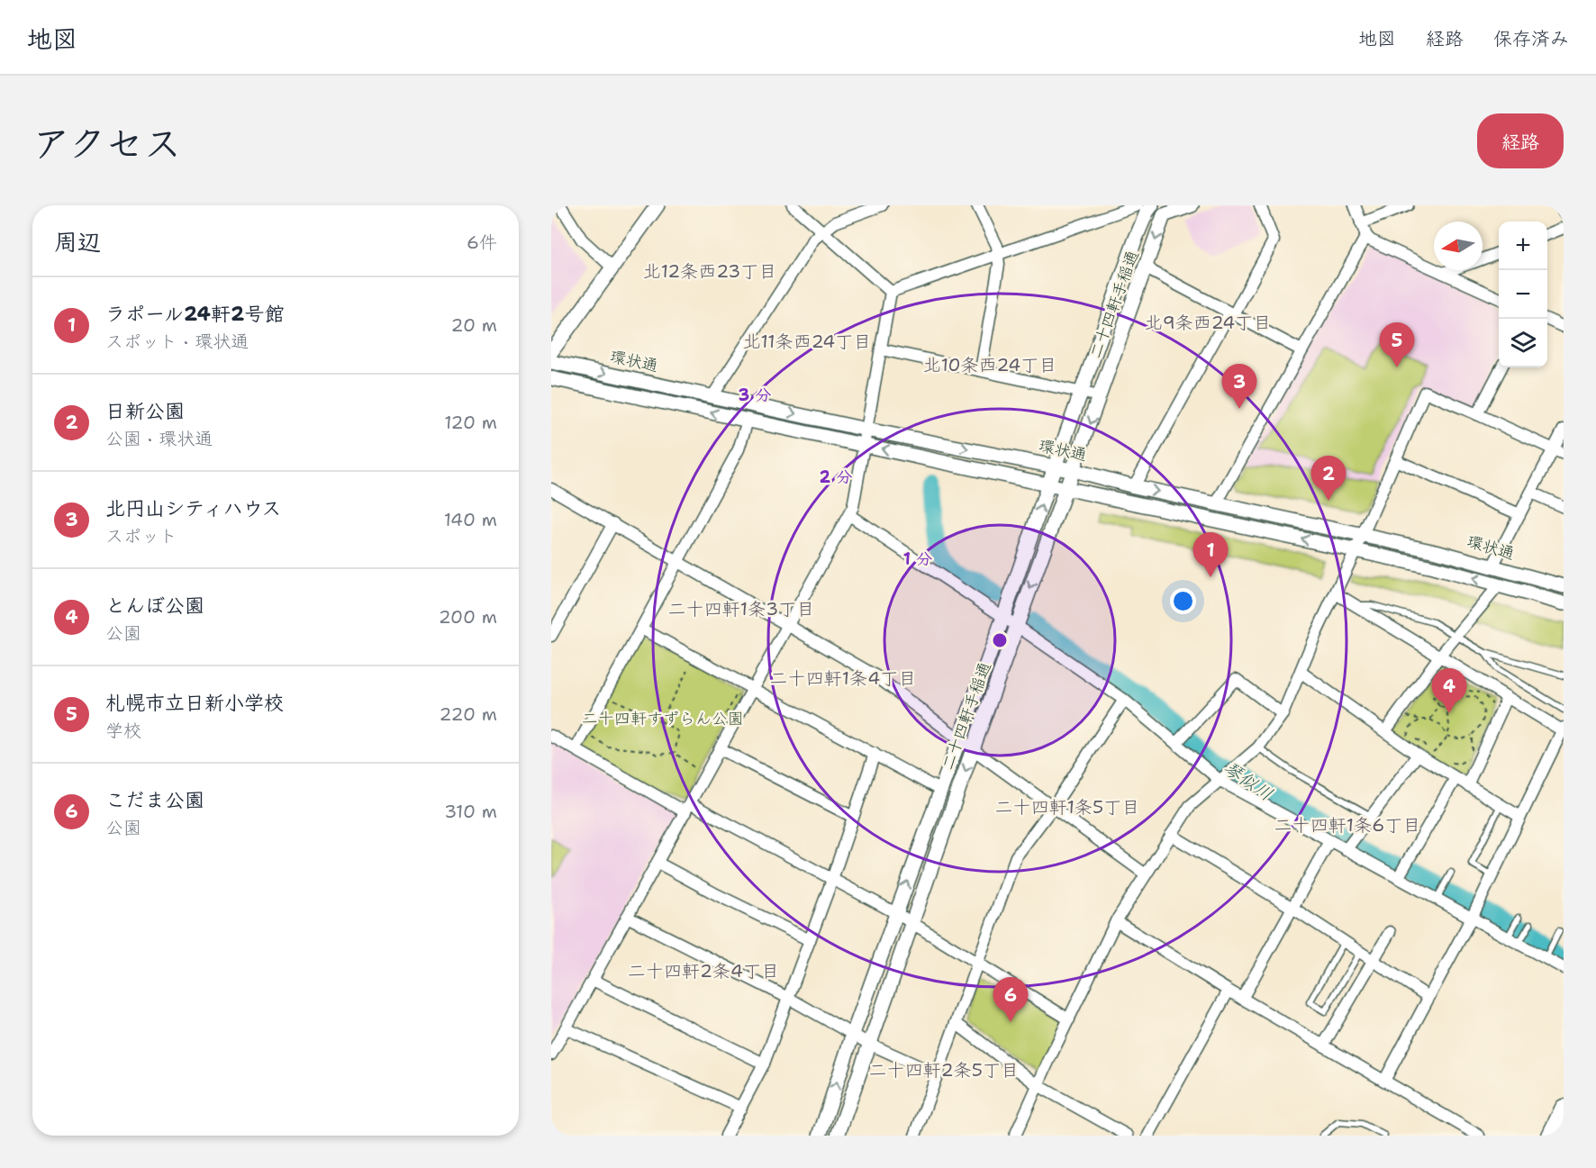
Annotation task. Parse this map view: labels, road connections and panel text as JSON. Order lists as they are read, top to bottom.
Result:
{
  "streets": {
    "street": ["二十四軒手稲通", "環状通"]
  },
  "crossings": [
    ["二十四軒手稲通", "環状通"]
  ],
  "districts": [
    "北12条西23丁目",
    "北9条西24丁目",
    "北11条西24丁目",
    "北10条西24丁目",
    "二十四軒1条3丁目",
    "二十四軒1条4丁目",
    "二十四軒1条5丁目",
    "二十四軒1条6丁目",
    "二十四軒2条4丁目",
    "二十四軒2条5丁目"
  ],
  "water": ["琴似川"],
  "parks": ["二十四軒すずらん公園"],
  "north": "left",
  "page": {
    "header": "地図",
    "nav": ["地図", "経路", "保存済み"],
    "title": "アクセス",
    "buttons": "経路",
    "heading": ["周辺", "6件"],
    "map_buttons": ["+", "−"],
    "list": [
      {
        "mark": "1",
        "name": "ラポール24軒2号館",
        "note": "スポット · 環状通",
        "value": "20 m"
      },
      {
        "mark": "2",
        "name": "日新公園",
        "note": "公園 · 環状通",
        "value": "120 m"
      },
      {
        "mark": "3",
        "name": "北円山シティハウス",
        "note": "スポット",
        "value": "140 m"
      },
      {
        "mark": "4",
        "name": "とんぼ公園",
        "note": "公園",
        "value": "200 m"
      },
      {
        "mark": "5",
        "name": "札幌市立日新小学校",
        "note": "学校",
        "value": "220 m"
      },
      {
        "mark": "6",
        "name": "こだま公園",
        "note": "公園",
        "value": "310 m"
      }
    ],
    "pins": [
      "5",
      "3",
      "2",
      "1",
      "4",
      "6"
    ]
  },
  "rings": ["3 分", "2 分", "1 分"]
}
